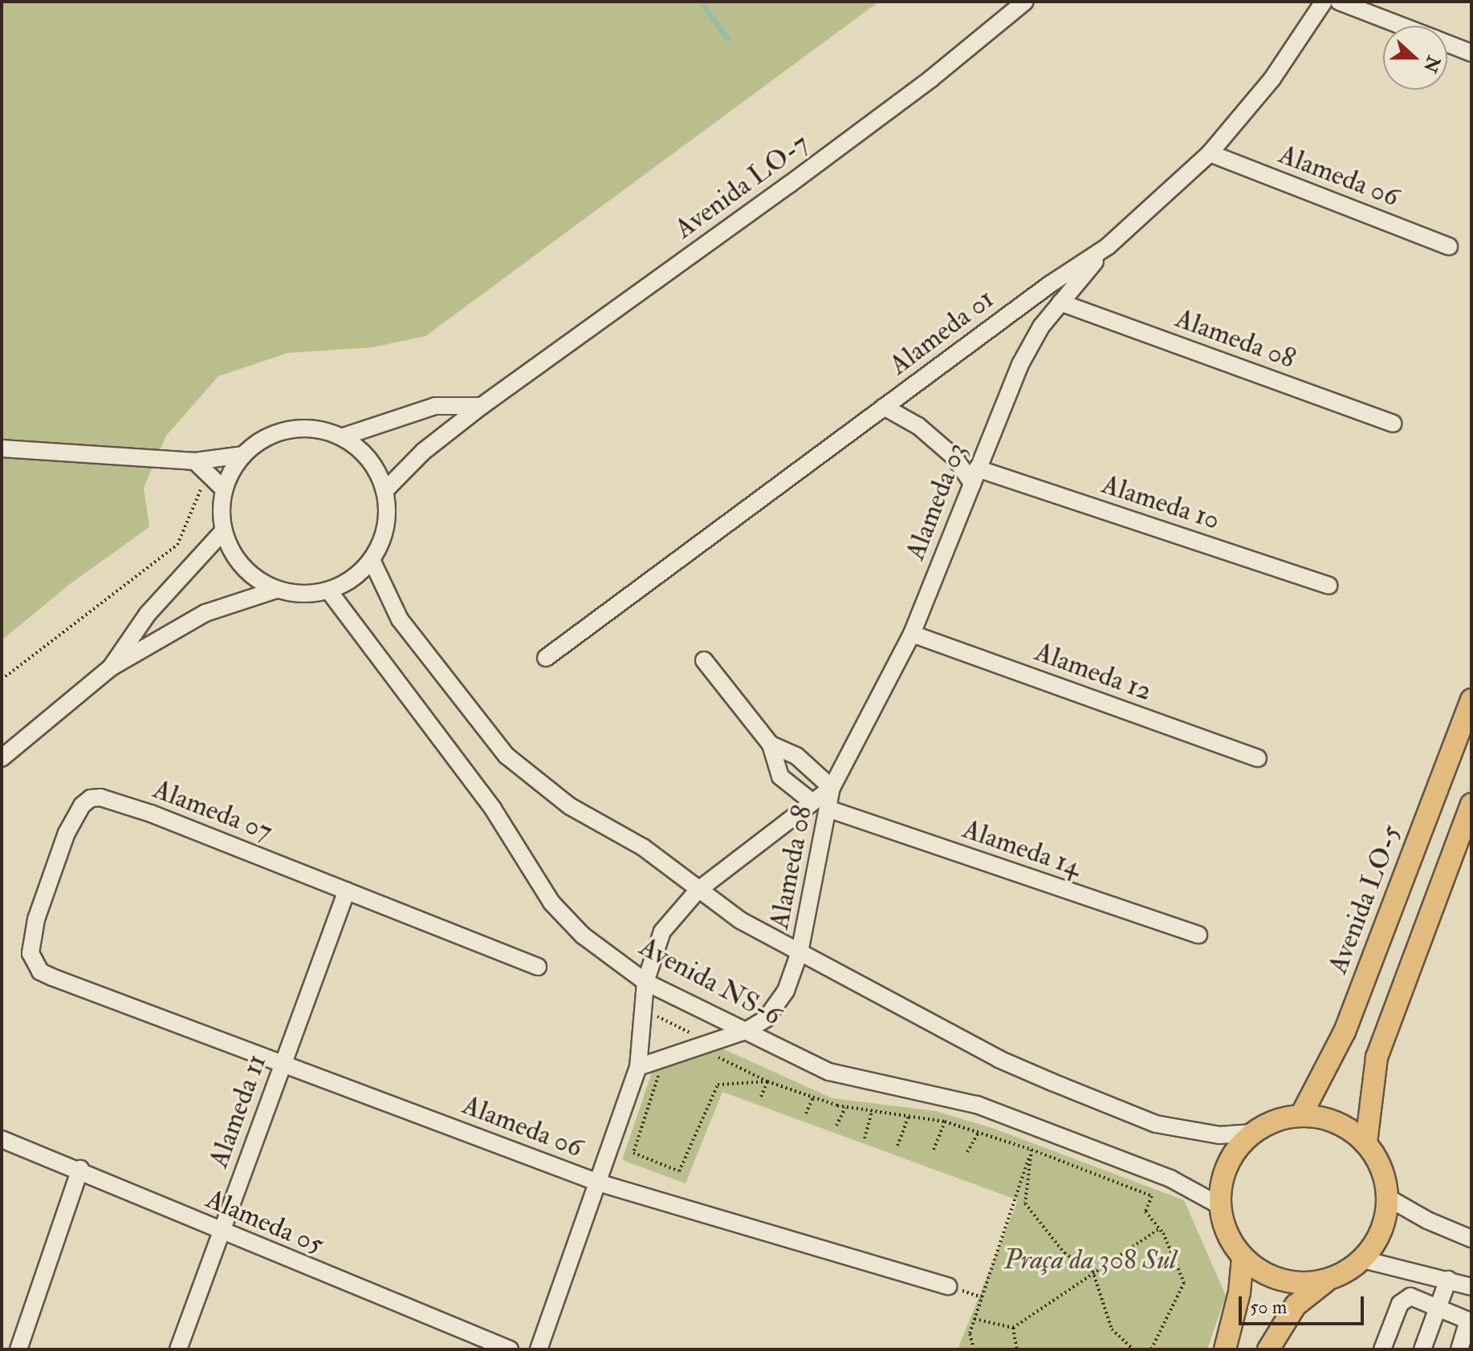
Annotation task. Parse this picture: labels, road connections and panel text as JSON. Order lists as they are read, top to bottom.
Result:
{
  "streets": {
    "main road": ["Avenida LO-5"],
    "street": [
      "Alameda 06",
      "Avenida LO-7",
      "Alameda 01",
      "Alameda 08",
      "Alameda 03",
      "Alameda 10",
      "Alameda 12",
      "Alameda 07",
      "Alameda 14",
      "Avenida NS-6",
      "Alameda 11",
      "Alameda 05"
    ]
  },
  "crossings": [
    ["Alameda 06", "Alameda 01"],
    ["Alameda 06", "Alameda 08"],
    ["Alameda 06", "Alameda 07"],
    ["Alameda 06", "Alameda 11"],
    ["Avenida LO-7", "Avenida NS-6"],
    ["Alameda 01", "Alameda 03"],
    ["Alameda 08", "Alameda 03"],
    ["Alameda 08", "Alameda 14"],
    ["Alameda 08", "Avenida NS-6"],
    ["Alameda 03", "Alameda 10"],
    ["Alameda 03", "Alameda 12"],
    ["Alameda 07", "Alameda 11"],
    ["Avenida LO-5", "Avenida NS-6"],
    ["Alameda 11", "Alameda 05"]
  ],
  "parks": ["Praça da 308 Sul"],
  "scale_bar": "50 m",
  "north": "right"
}
